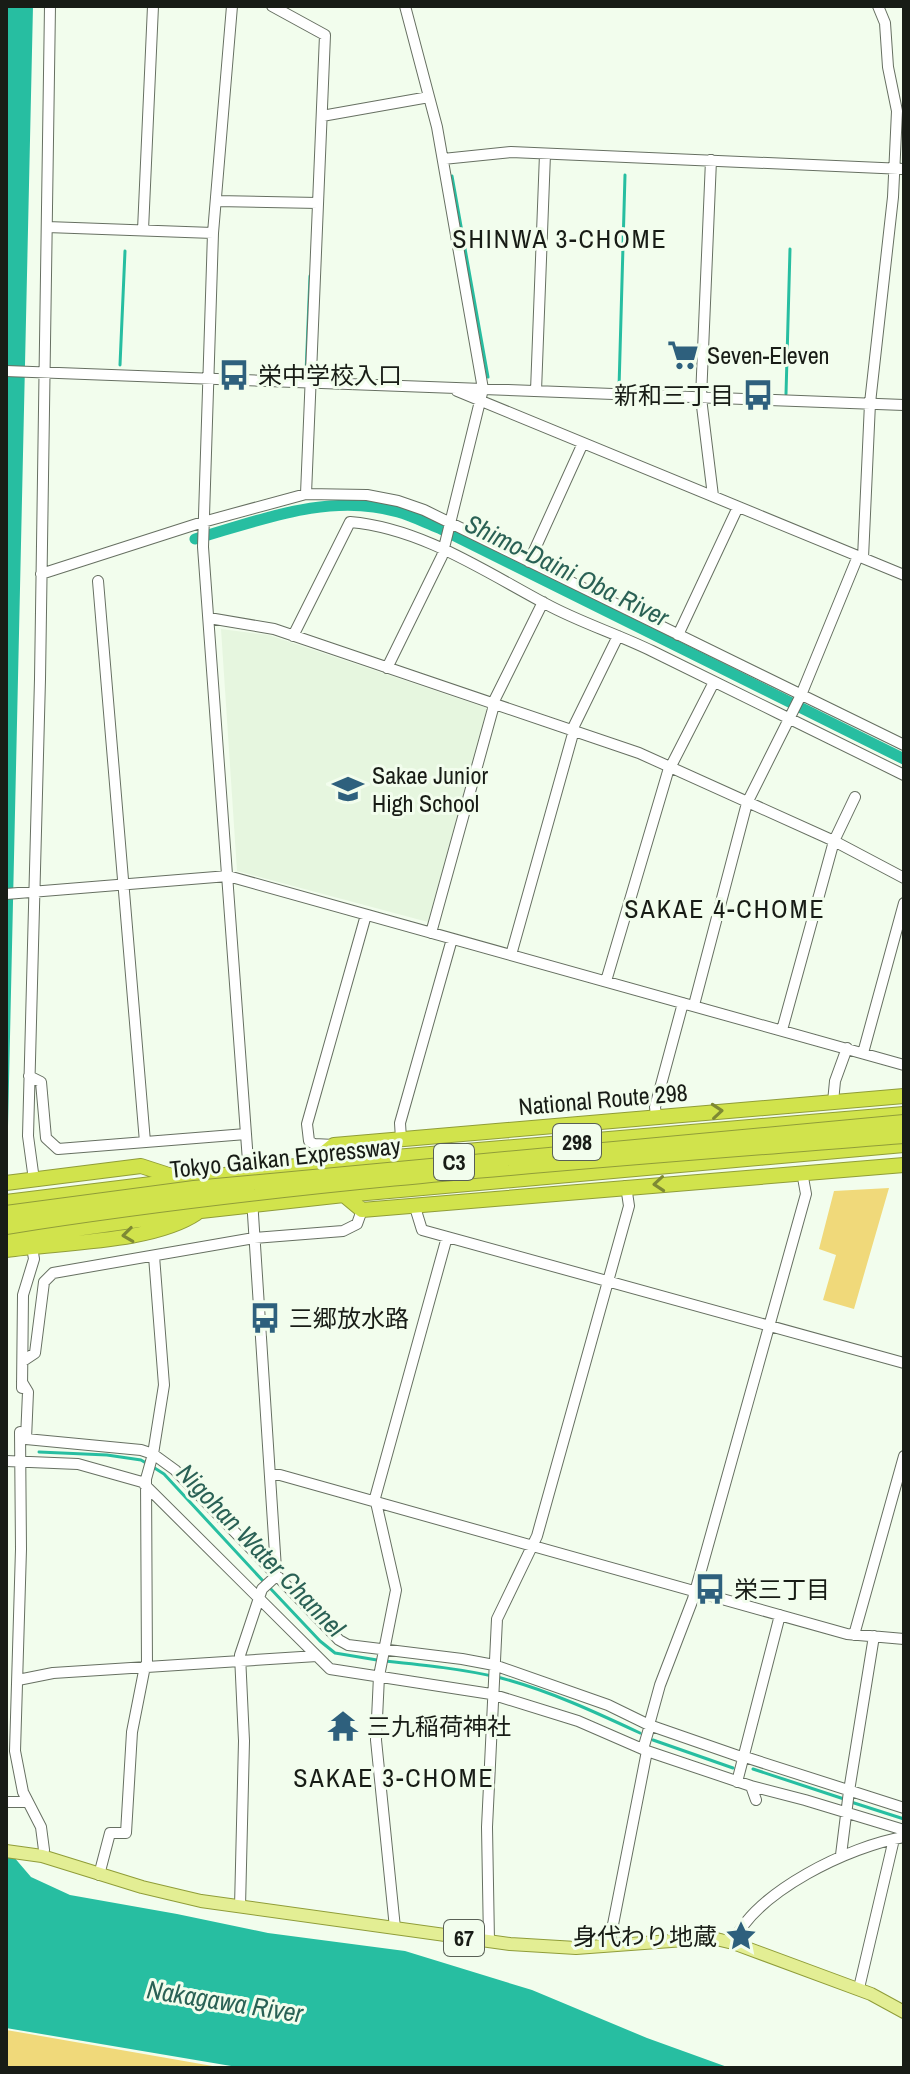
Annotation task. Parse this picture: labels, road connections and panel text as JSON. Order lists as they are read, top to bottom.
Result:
{
  "streets": {
    "highway": [
      "National Route 298",
      "298",
      "Tokyo Gaikan Expressway",
      "C3"
    ],
    "main road": ["67"]
  },
  "districts": ["SHINWA 3-CHOME", "SAKAE 4-CHOME", "SAKAE 3-CHOME"],
  "water": ["Shimo-Daini Oba River", "Nigohan Water Channel", "Nakagawa River"],
  "places": {
    "supermarket": ["Seven-Eleven"],
    "bus stop": [
      "栄中学校入口",
      "新和三丁目",
      "三郷放水路",
      "栄三丁目"
    ],
    "school or university": ["Sakae Junior High School"],
    "temple": ["三九稲荷神社"],
    "place": ["身代わり地蔵"]
  }
}
